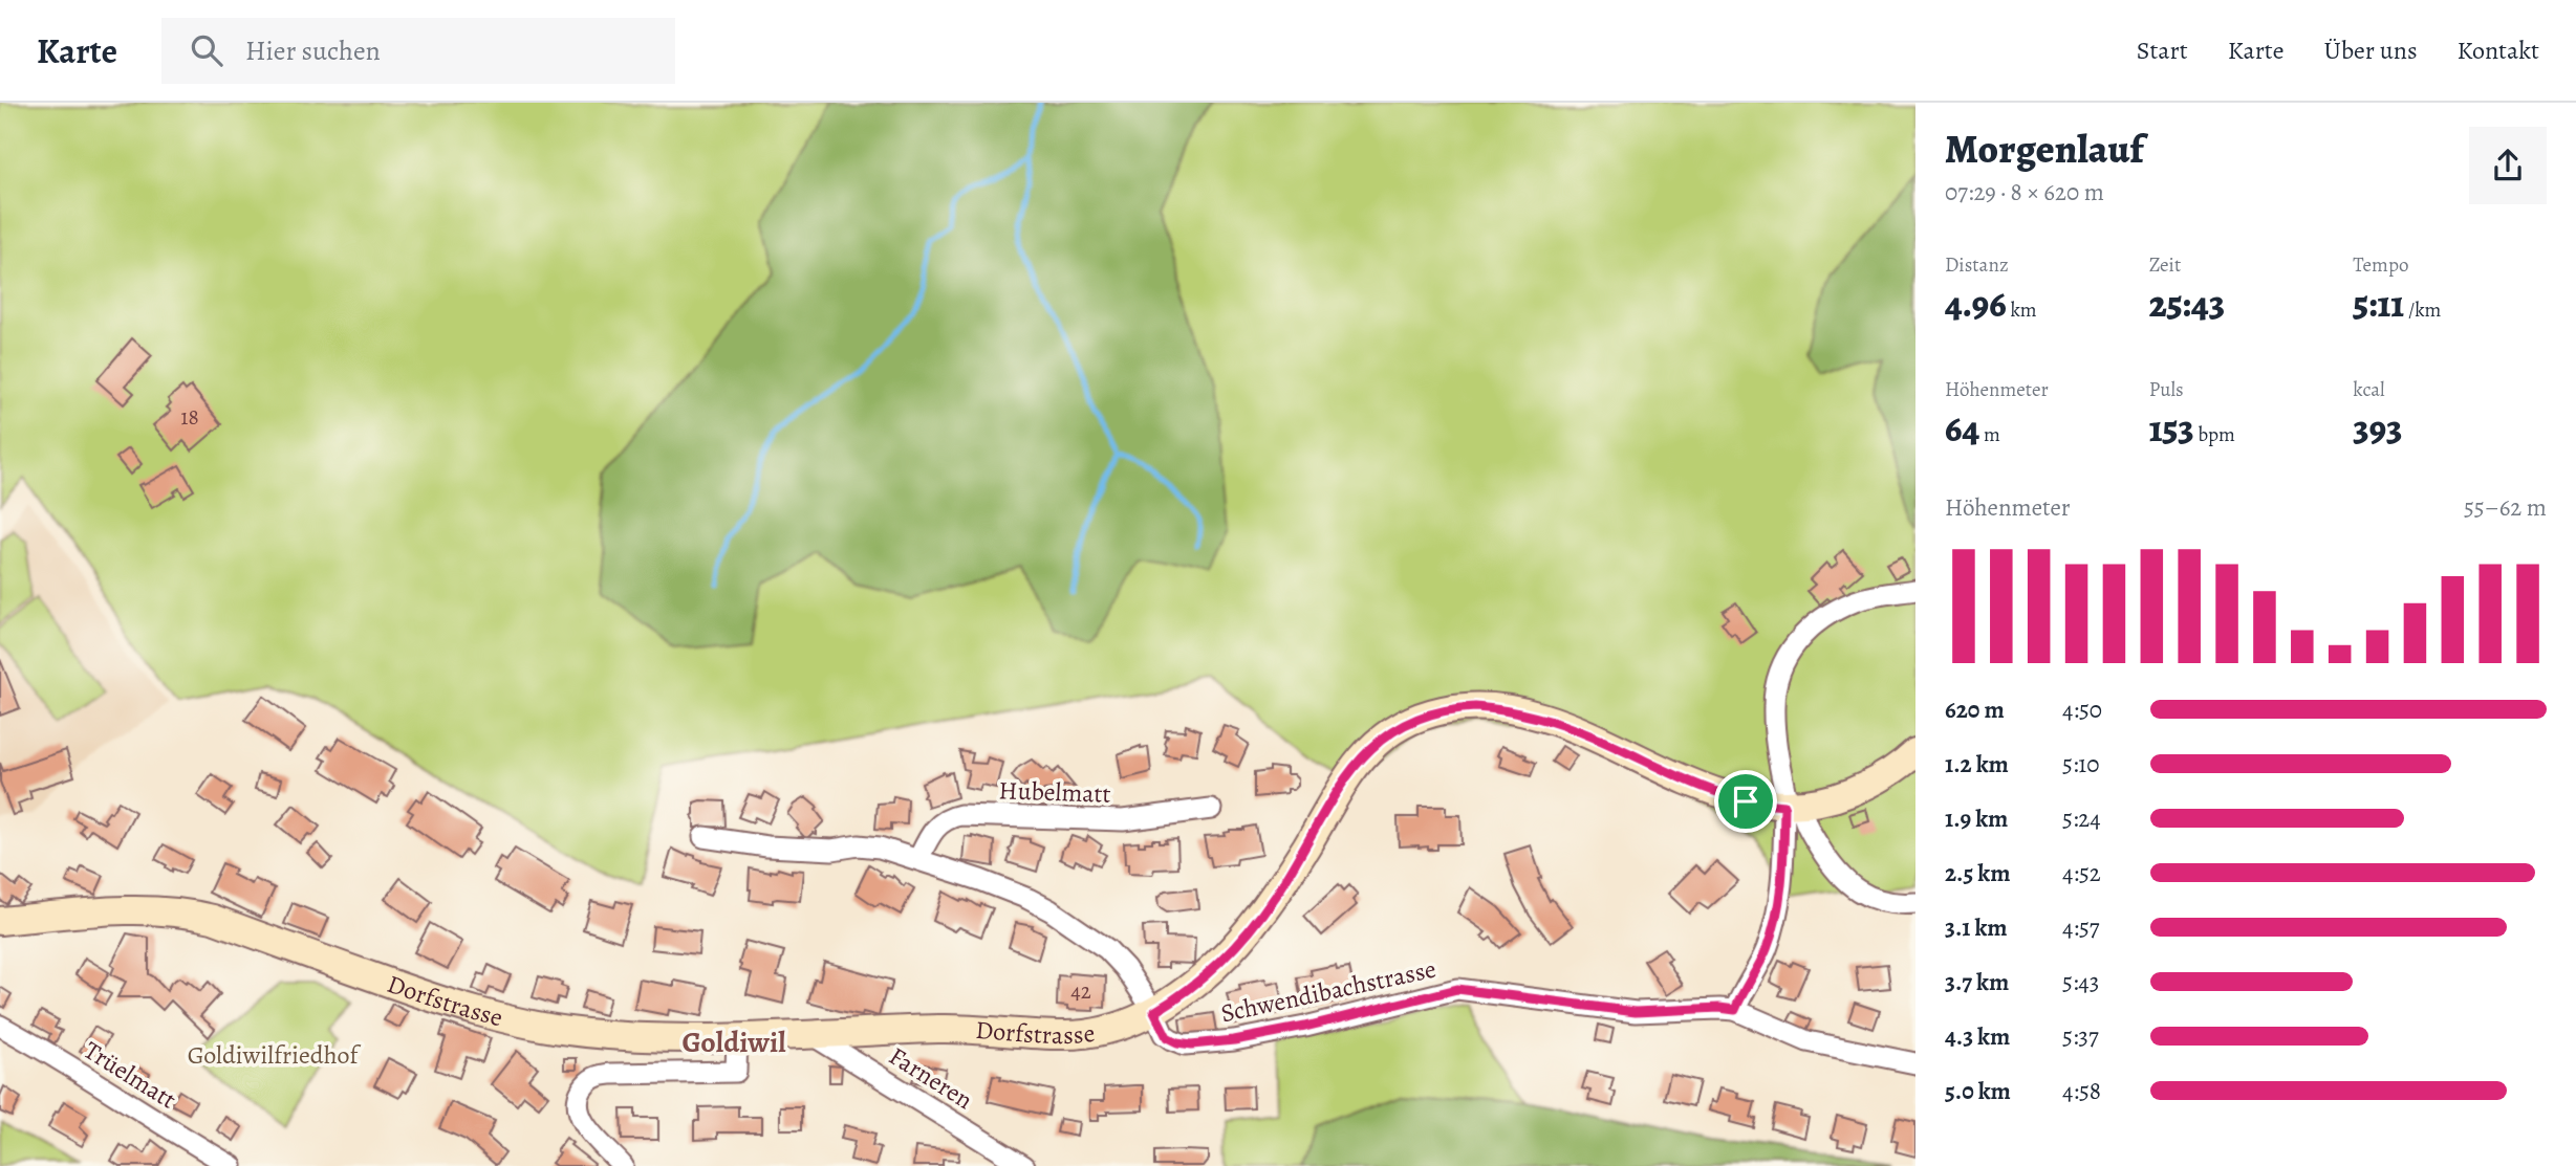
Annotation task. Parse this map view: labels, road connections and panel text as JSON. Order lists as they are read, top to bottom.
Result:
{
  "streets": {
    "street": [
      "Hubelmatt",
      "Schwendibachstrasse",
      "Dorfstrasse",
      "Trüelmatt",
      "Farneren"
    ]
  },
  "crossings": [
    ["Schwendibachstrasse", "Dorfstrasse"],
    ["Dorfstrasse", "Farneren"]
  ],
  "districts": ["Goldiwil"],
  "parks": ["Goldiwilfriedhof"],
  "house_numbers": ["18", "42"],
  "page": {
    "header": "Karte",
    "search": "Hier suchen",
    "nav": [
      "Start",
      "Karte",
      "Über uns",
      "Kontakt"
    ],
    "heading": ["Morgenlauf", "07:29 · 8 × 620 m"],
    "stats": [
      ["Distanz", "4.96 km"],
      ["Zeit", "25:43"],
      ["Tempo", "5:11 /km"],
      ["Höhenmeter", "64 m"],
      ["Puls", "153 bpm"],
      ["kcal", "393"]
    ],
    "chart": ["Höhenmeter", "55–62 m"],
    "list": [
      {
        "name": "620 m",
        "note": "4:50"
      },
      {
        "name": "1.2 km",
        "note": "5:10"
      },
      {
        "name": "1.9 km",
        "note": "5:24"
      },
      {
        "name": "2.5 km",
        "note": "4:52"
      },
      {
        "name": "3.1 km",
        "note": "4:57"
      },
      {
        "name": "3.7 km",
        "note": "5:43"
      },
      {
        "name": "4.3 km",
        "note": "5:37"
      },
      {
        "name": "5.0 km",
        "note": "4:58"
      }
    ]
  }
}
